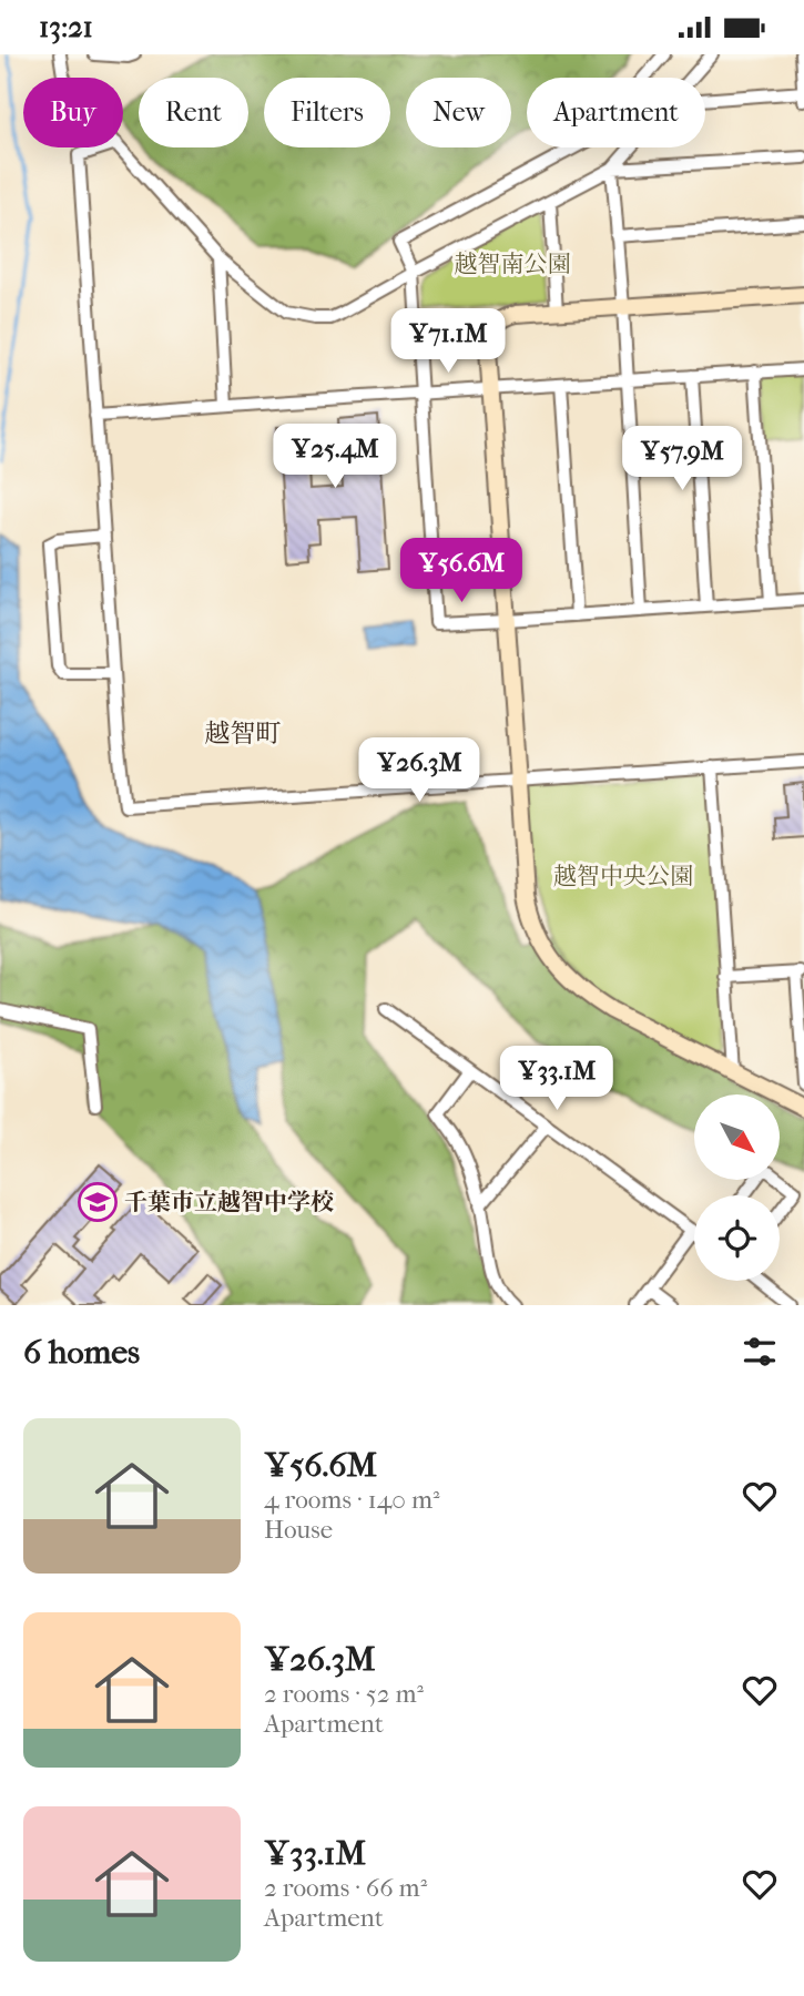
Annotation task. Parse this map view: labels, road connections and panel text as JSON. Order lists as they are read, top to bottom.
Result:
{
  "districts": ["越智町"],
  "parks": ["越智南公園", "越智中央公園"],
  "places": {
    "school or university": ["千葉市立越智中学校"]
  },
  "north": "bottom right",
  "page": {
    "status": "13:21",
    "chip": [
      "Buy",
      "Rent",
      "Filters",
      "New",
      "Apartment"
    ],
    "price": [
      "¥71.1M",
      "¥25.4M",
      "¥57.9M",
      "¥56.6M",
      "¥26.3M",
      "¥33.1M"
    ],
    "heading": "6 homes",
    "list": [
      {
        "name": "¥56.6M",
        "note": "4 rooms · 140 m² · House"
      },
      {
        "name": "¥26.3M",
        "note": "2 rooms · 52 m² · Apartment"
      },
      {
        "name": "¥33.1M",
        "note": "2 rooms · 66 m² · Apartment"
      }
    ]
  }
}
